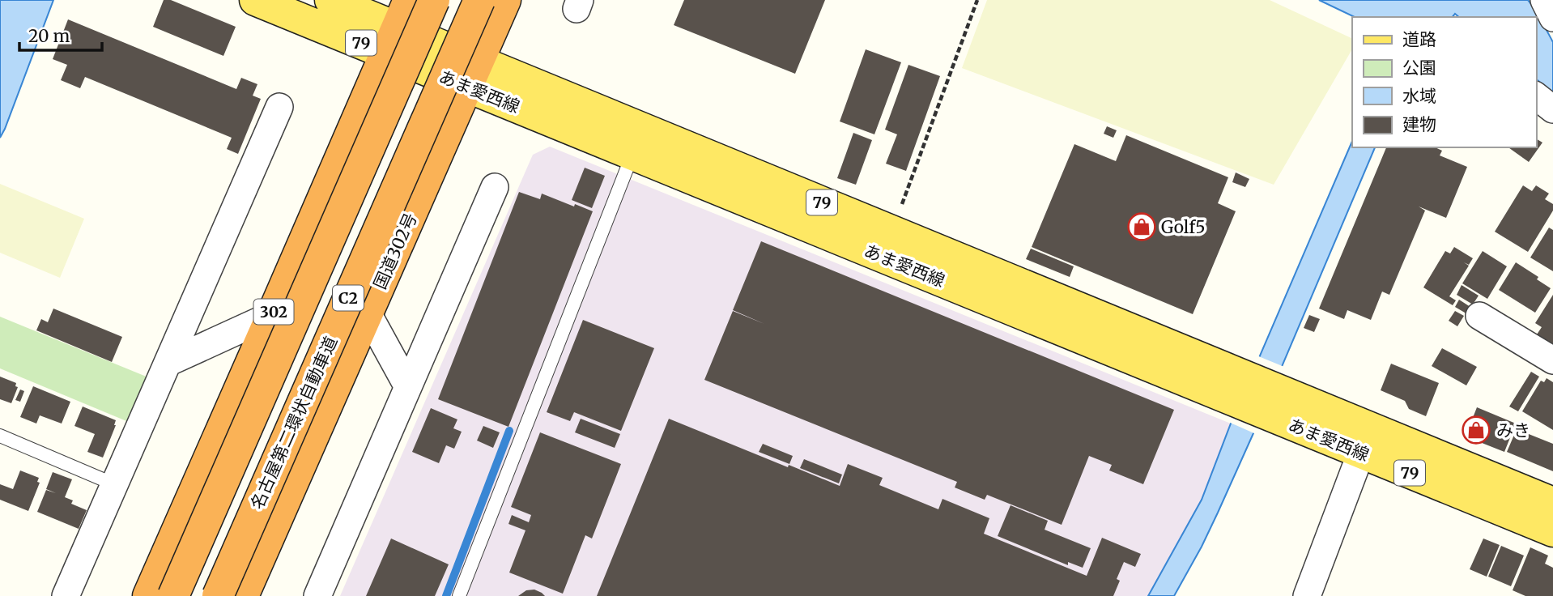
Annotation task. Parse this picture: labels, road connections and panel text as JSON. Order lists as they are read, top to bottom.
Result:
{
  "streets": {
    "highway": [
      "国道302号",
      "C2",
      "302",
      "名古屋第二環状自動車道"
    ],
    "main road": ["79", "あま愛西線"]
  },
  "crossings": [
    ["あま愛西線", "国道302号"],
    ["あま愛西線", "302"]
  ],
  "places": {
    "shop": ["Golf5", "みき"]
  },
  "legend": [
    "道路",
    "公園",
    "水域",
    "建物"
  ],
  "scale_bar": "20 m"
}
